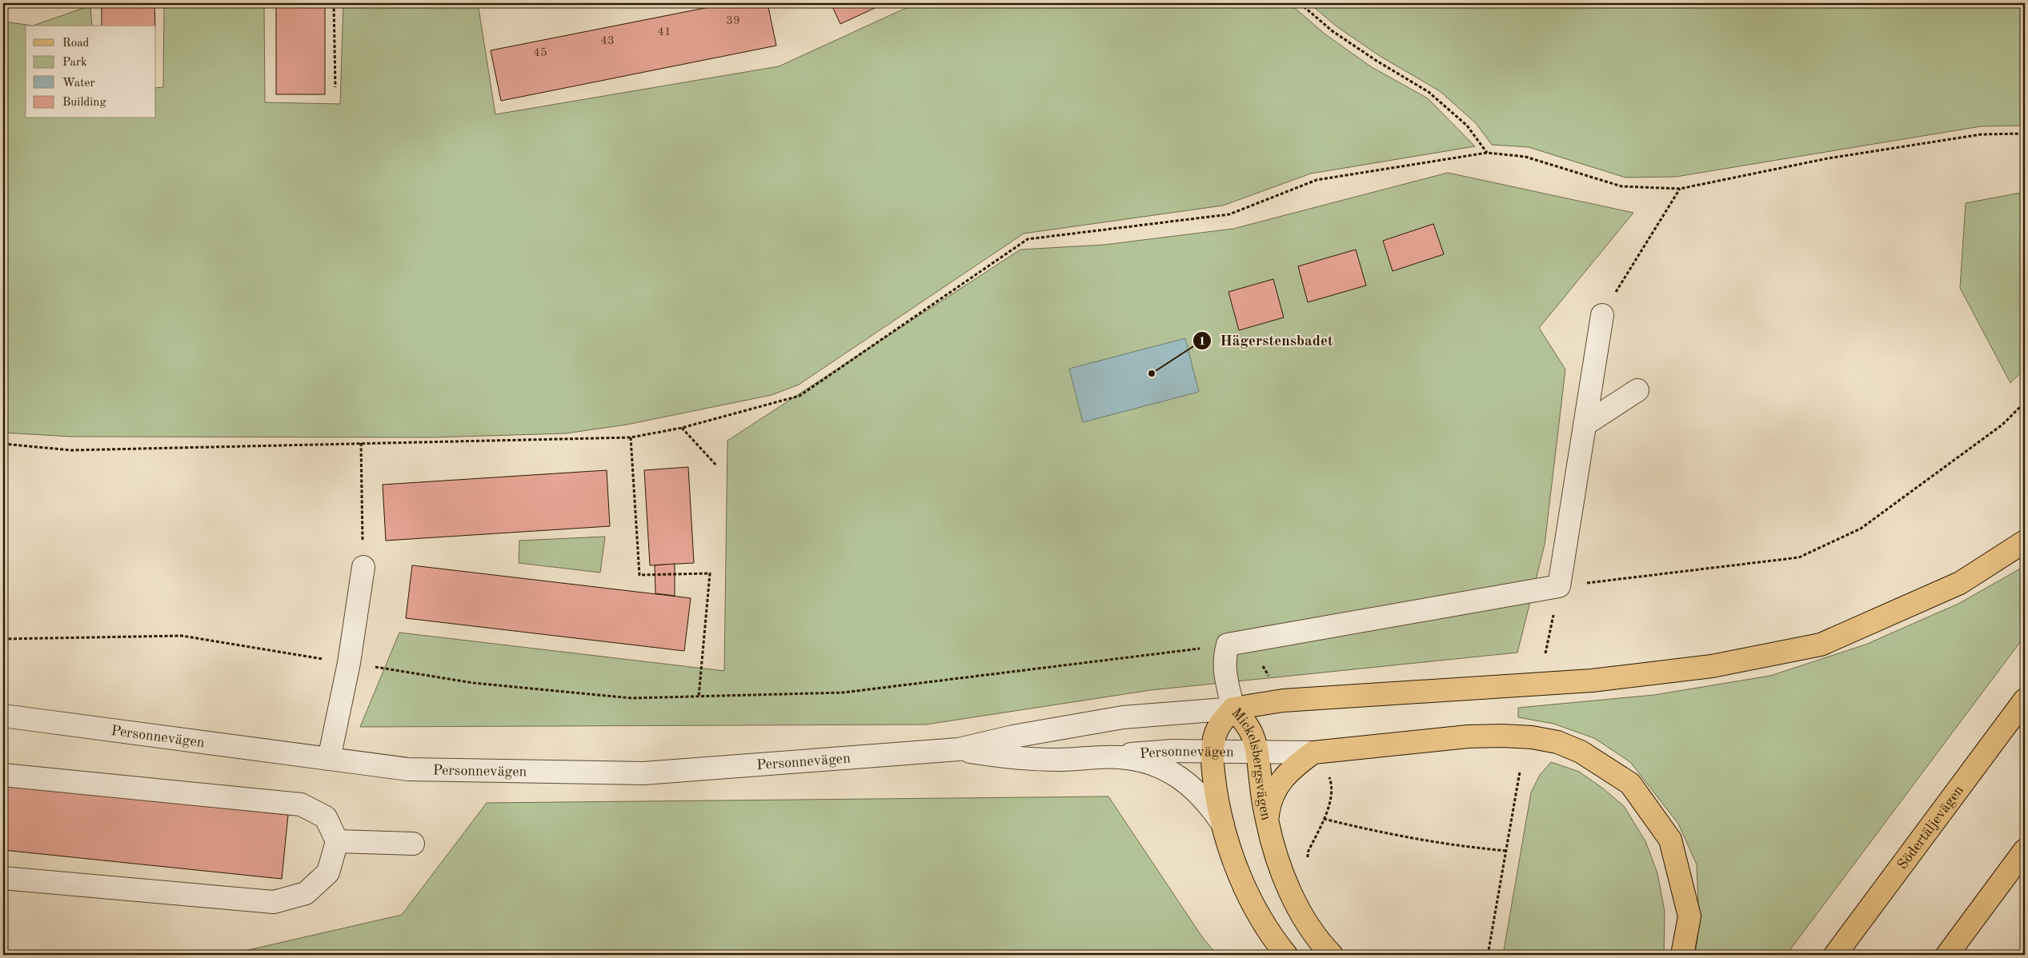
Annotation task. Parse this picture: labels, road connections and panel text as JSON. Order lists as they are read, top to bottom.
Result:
{
  "streets": {
    "main road": ["Mickelsbergsvägen", "Södertäljevägen"],
    "street": ["Personnevägen"]
  },
  "crossings": [
    ["Personnevägen", "Mickelsbergsvägen"]
  ],
  "places": ["Hägerstensbadet"],
  "house_numbers": [
    "39",
    "41",
    "43",
    "45"
  ],
  "legend": [
    "Road",
    "Park",
    "Water",
    "Building"
  ]
}
